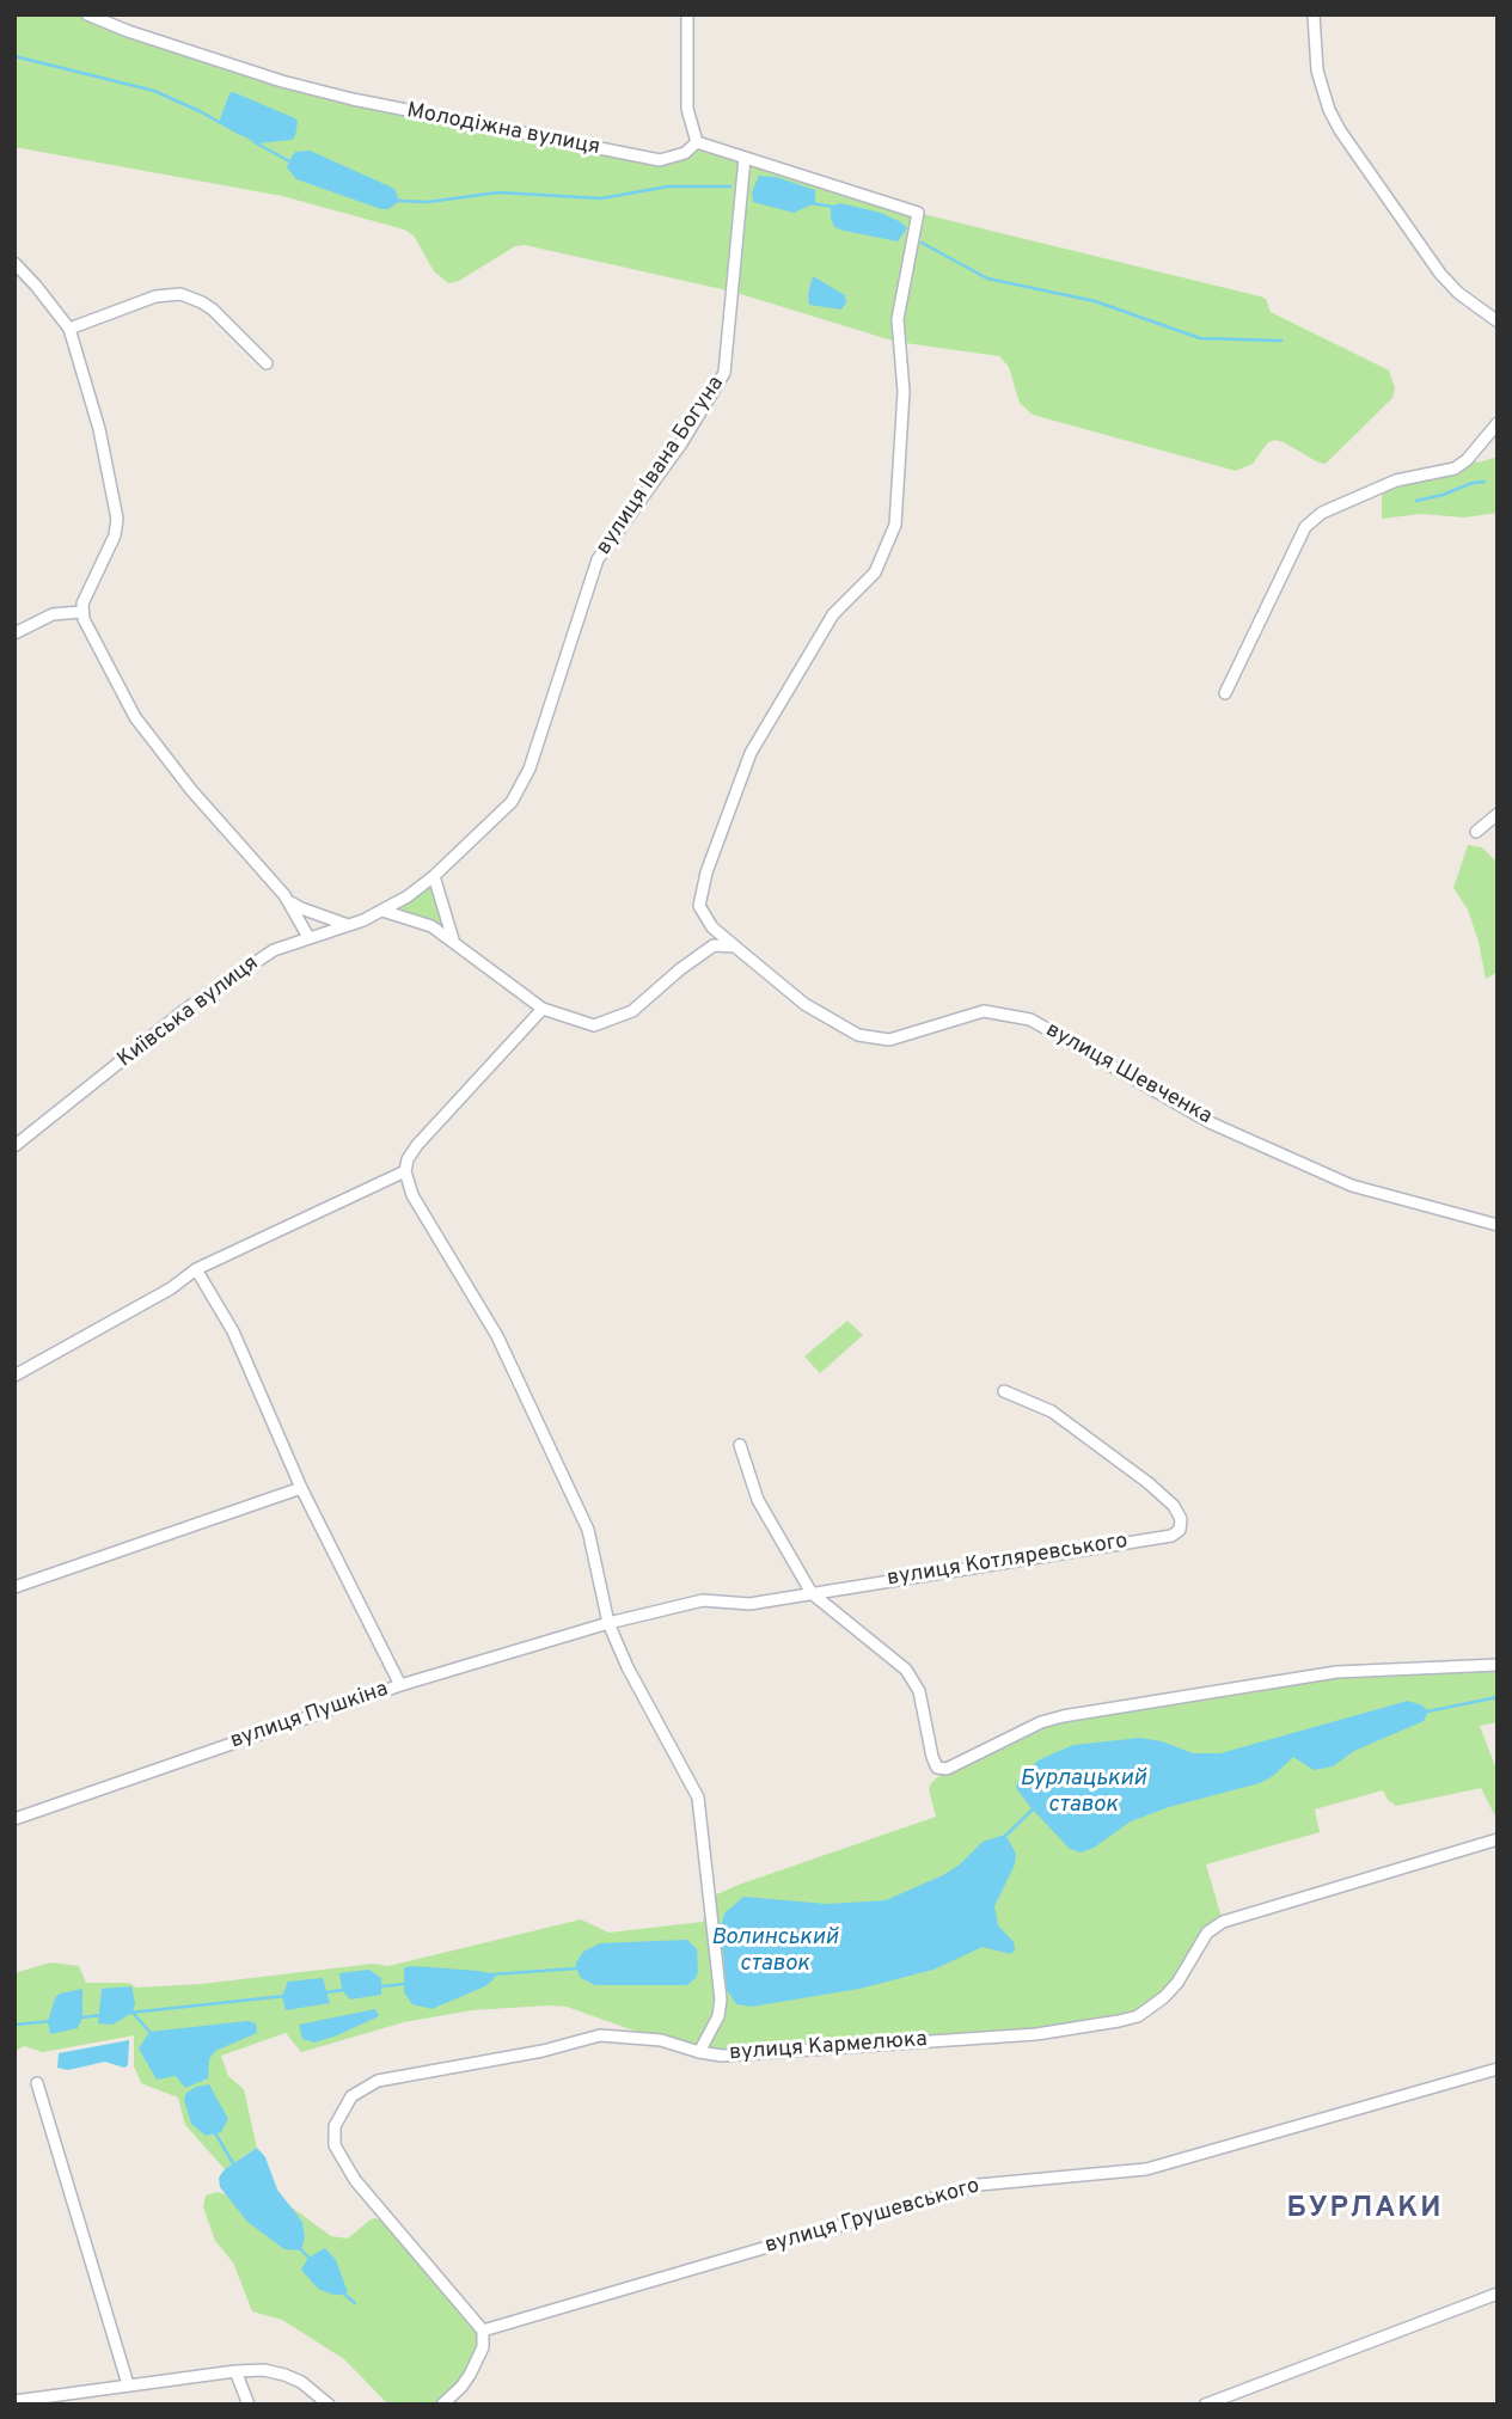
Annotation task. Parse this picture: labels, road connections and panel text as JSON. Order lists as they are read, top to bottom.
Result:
{
  "streets": {
    "street": [
      "Молодіжна вулиця",
      "вулиця Івана Богуна",
      "Київська вулиця",
      "вулиця Шевченка",
      "вулиця Котляревського",
      "вулиця Пушкіна",
      "вулиця Кармелюка",
      "вулиця Грушевського"
    ]
  },
  "crossings": [
    ["вулиця Івана Богуна", "Київська вулиця"],
    ["вулиця Івана Богуна", "вулиця Шевченка"],
    ["вулиця Котляревського", "вулиця Пушкіна"],
    ["вулиця Кармелюка", "вулиця Грушевського"]
  ],
  "districts": ["БУРЛАКИ"],
  "water": ["Бурлацький ставок", "Волинський ставок"]
}
